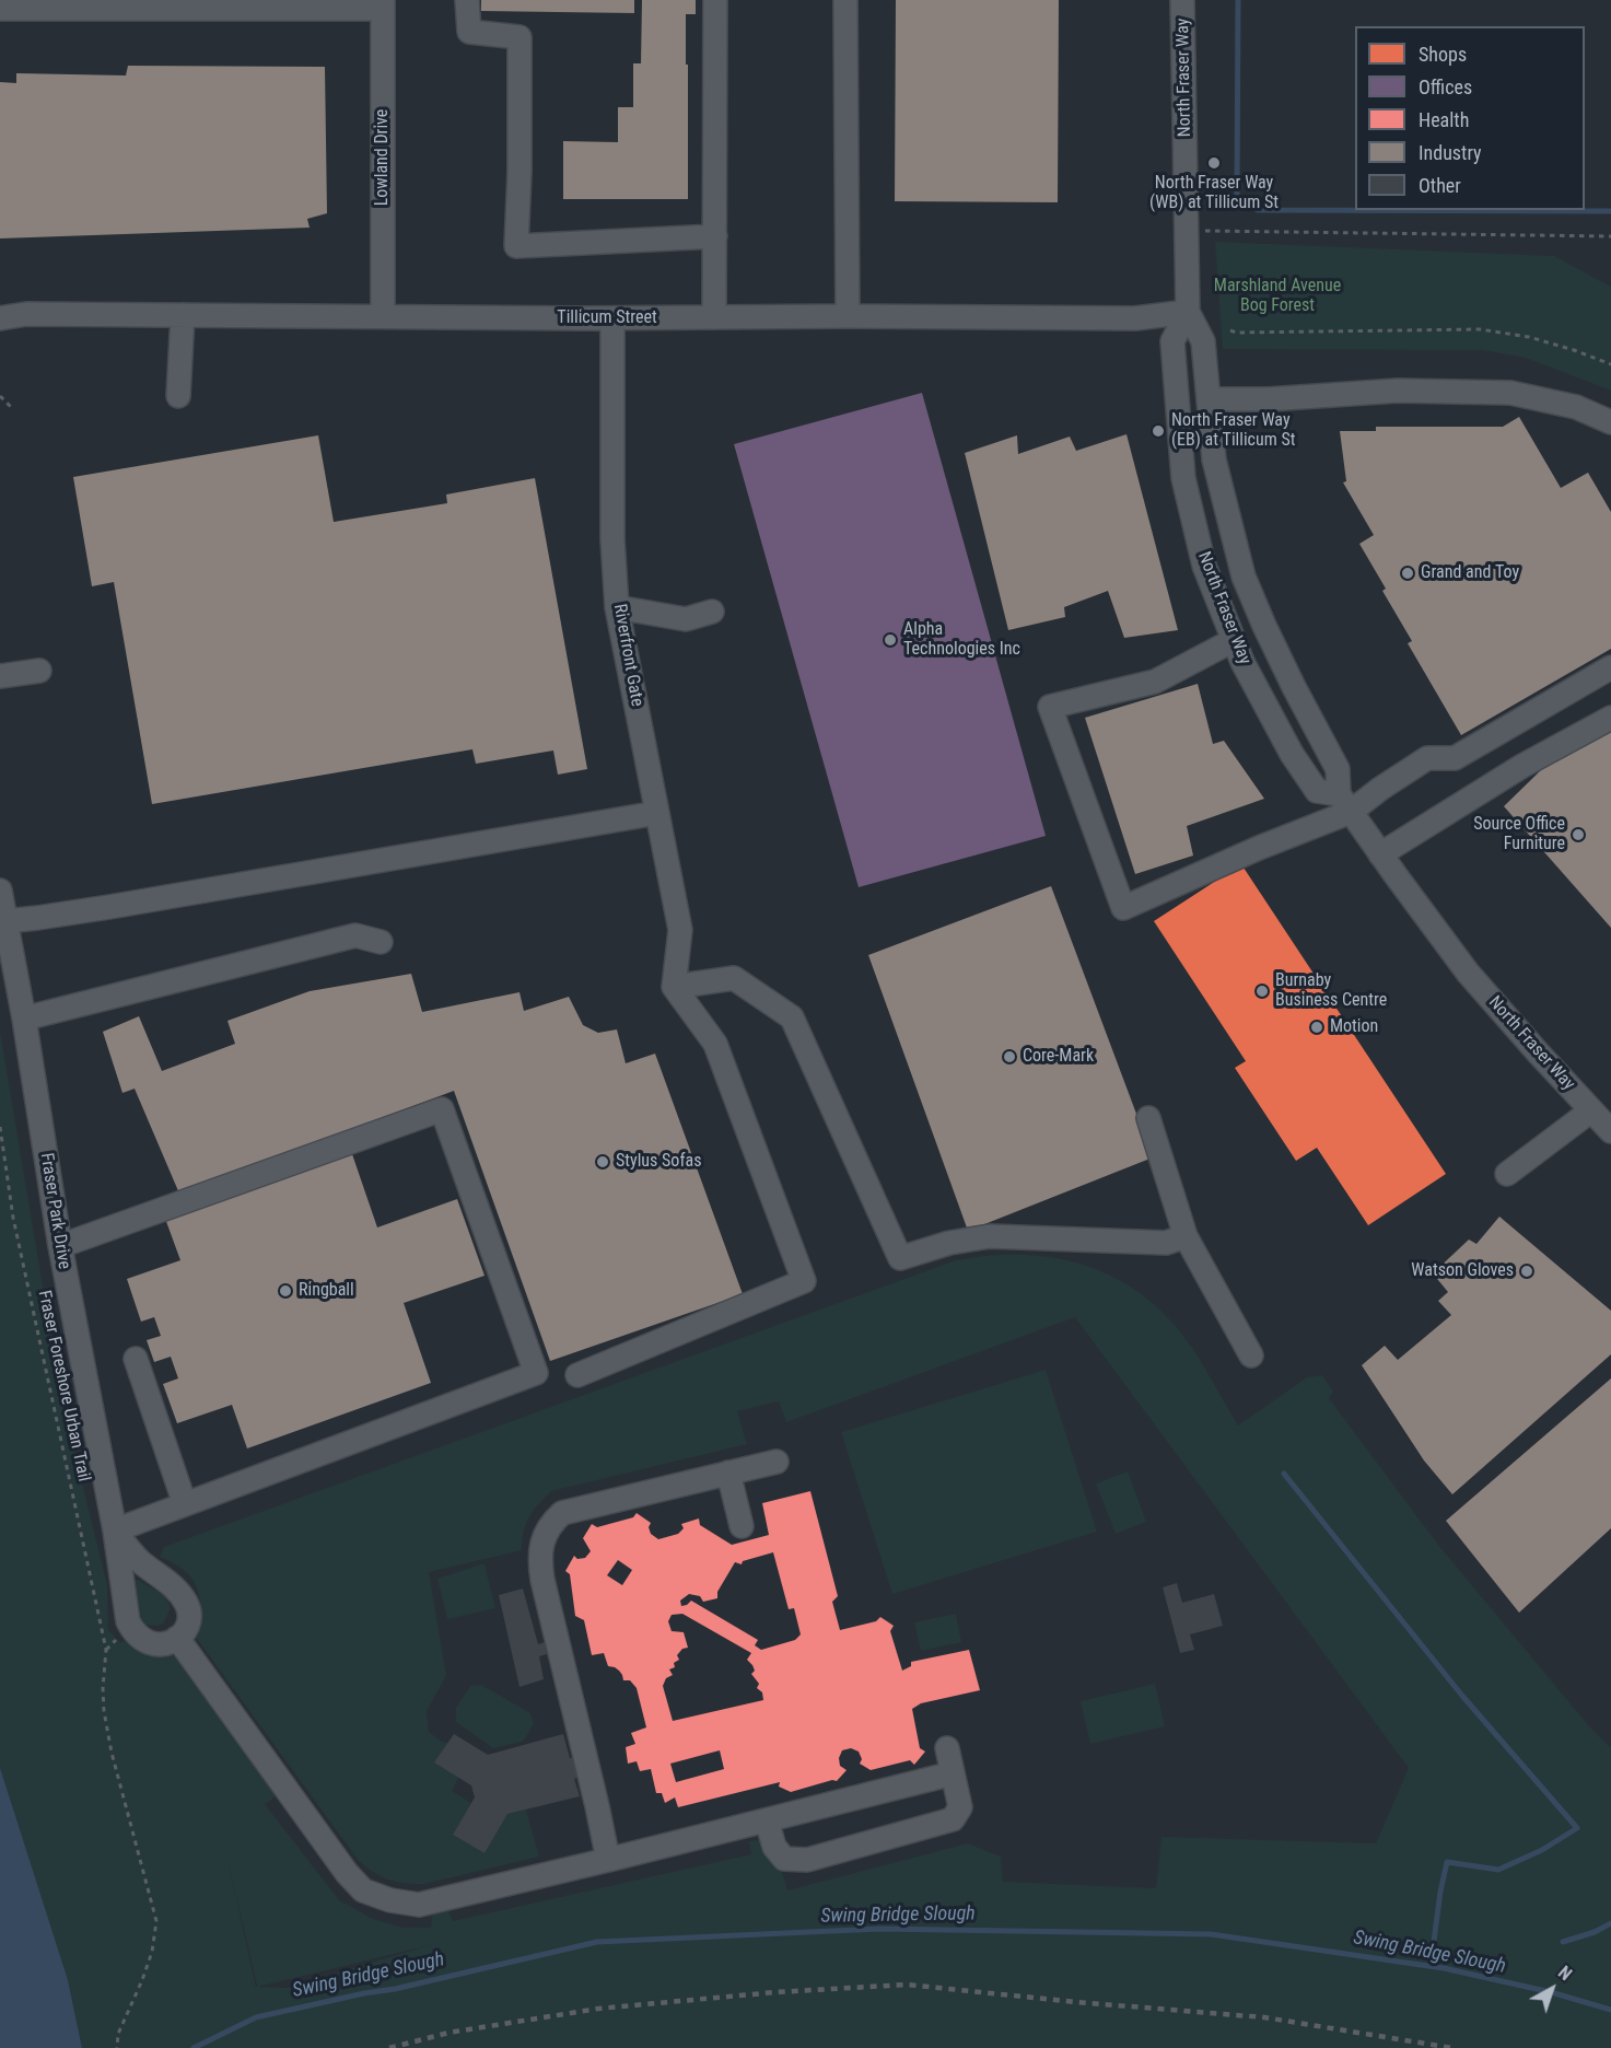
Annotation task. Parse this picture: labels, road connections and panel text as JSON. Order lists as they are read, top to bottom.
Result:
{
  "streets": {
    "street": [
      "North Fraser Way",
      "Lowland Drive",
      "Tillicum Street",
      "Riverfront Gate",
      "Fraser Park Drive"
    ],
    "path": ["Fraser Foreshore Urban Trail"]
  },
  "crossings": [
    ["North Fraser Way", "Tillicum Street"],
    ["Lowland Drive", "Tillicum Street"],
    ["Tillicum Street", "Riverfront Gate"]
  ],
  "water": ["Swing Bridge Slough"],
  "parks": ["Marshland Avenue Bog Forest"],
  "places": [
    "North Fraser Way (WB) at Tillicum St",
    "North Fraser Way (EB) at Tillicum St",
    "Grand and Toy",
    "Alpha Technologies Inc",
    "Source Office Furniture",
    "Burnaby Business Centre",
    "Motion",
    "Core-Mark",
    "Stylus Sofas",
    "Watson Gloves",
    "Ringball"
  ],
  "legend": [
    "Shops",
    "Offices",
    "Health",
    "Industry",
    "Other"
  ],
  "north": "top right"
}
